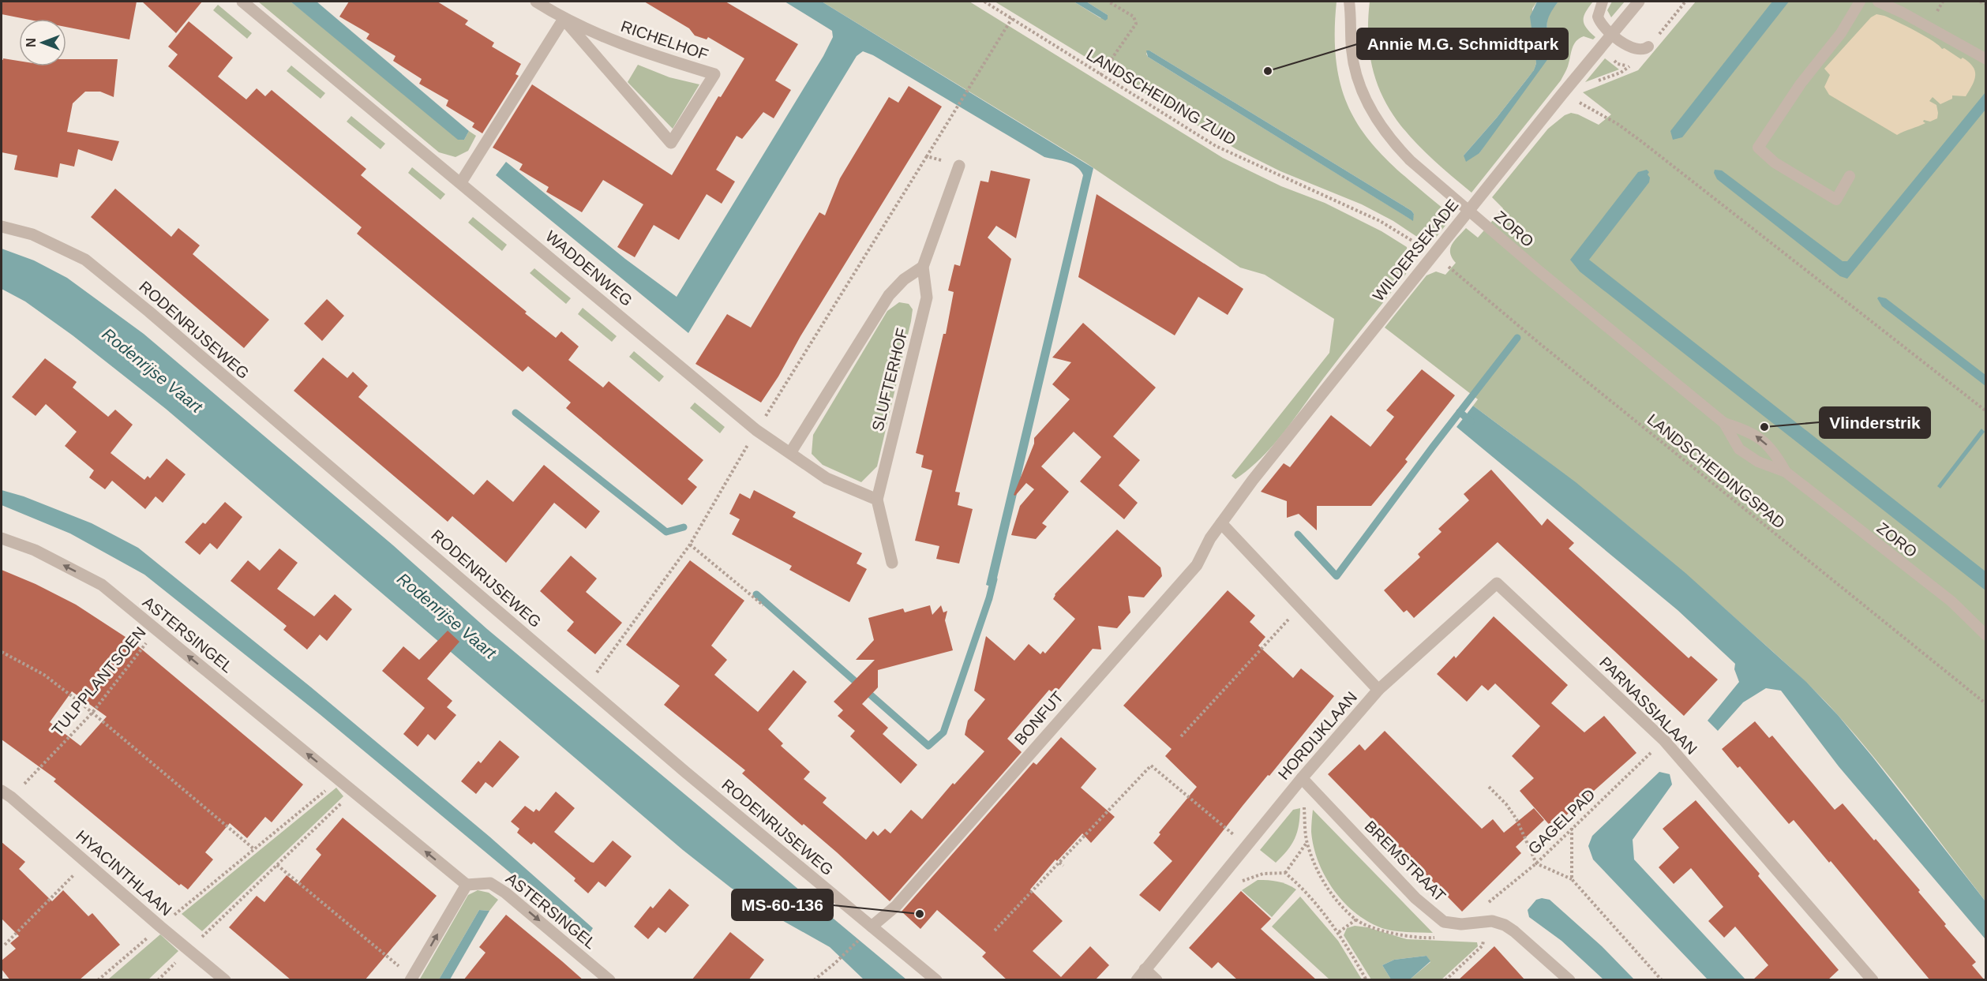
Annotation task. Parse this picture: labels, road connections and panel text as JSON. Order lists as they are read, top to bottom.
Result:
{
  "streets": {
    "street": [
      "RICHELHOF",
      "WILDERSEKADE",
      "WADDENWEG",
      "RODENRIJSEWEG",
      "SLUFTERHOF",
      "ASTERSINGEL",
      "PARNASSIALAAN",
      "BONFUT",
      "HORDIJKLAAN",
      "BREMSTRAAT",
      "HYACINTHLAAN"
    ],
    "lane": ["ZORO"],
    "path": [
      "LANDSCHEIDING ZUID",
      "LANDSCHEIDINGSPAD",
      "TULPPLANTSOEN",
      "GAGELPAD"
    ]
  },
  "crossings": [
    ["LANDSCHEIDING ZUID", "WILDERSEKADE"],
    ["LANDSCHEIDING ZUID", "LANDSCHEIDINGSPAD"],
    ["ZORO", "WILDERSEKADE"],
    ["WILDERSEKADE", "LANDSCHEIDINGSPAD"],
    ["WILDERSEKADE", "BONFUT"],
    ["WILDERSEKADE", "HORDIJKLAAN"],
    ["WADDENWEG", "SLUFTERHOF"],
    ["RODENRIJSEWEG", "BONFUT"],
    ["ASTERSINGEL", "TULPPLANTSOEN"],
    ["TULPPLANTSOEN", "HYACINTHLAAN"],
    ["PARNASSIALAAN", "HORDIJKLAAN"],
    ["PARNASSIALAAN", "GAGELPAD"],
    ["BONFUT", "HORDIJKLAAN"],
    ["HORDIJKLAAN", "BREMSTRAAT"],
    ["GAGELPAD", "BREMSTRAAT"]
  ],
  "water": ["Rodenrijse Vaart"],
  "places": ["Annie M.G. Schmidtpark", "Vlinderstrik", "MS-60-136"],
  "north": "left"
}
